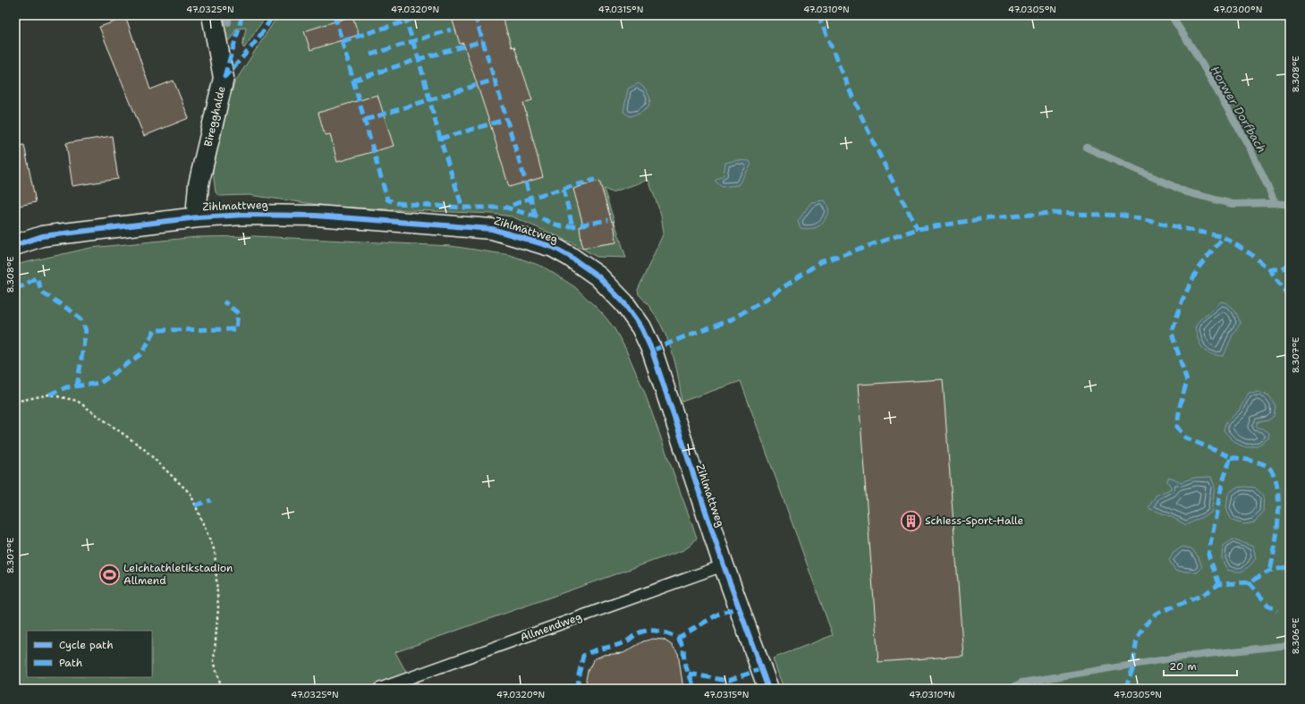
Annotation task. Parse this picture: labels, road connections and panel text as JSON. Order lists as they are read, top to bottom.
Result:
{
  "streets": {
    "street": ["Biregghalde", "Zihlmattweg"],
    "lane": ["Allmendweg"]
  },
  "crossings": [
    ["Biregghalde", "Zihlmattweg"],
    ["Zihlmattweg", "Allmendweg"]
  ],
  "water": ["Horwer Dorfbach"],
  "places": {
    "building": ["Schiess-Sport-Halle"],
    "sports": ["Leichtathletikstadion Allmend"]
  },
  "legend": ["Cycle path", "Path"],
  "scale_bar": "20 m",
  "coordinates": [
    "47.0325°N",
    "47.0320°N",
    "47.0315°N",
    "47.0310°N",
    "47.0305°N",
    "47.0300°N",
    "8.308°E",
    "8.307°E",
    "8.306°E"
  ]
}
